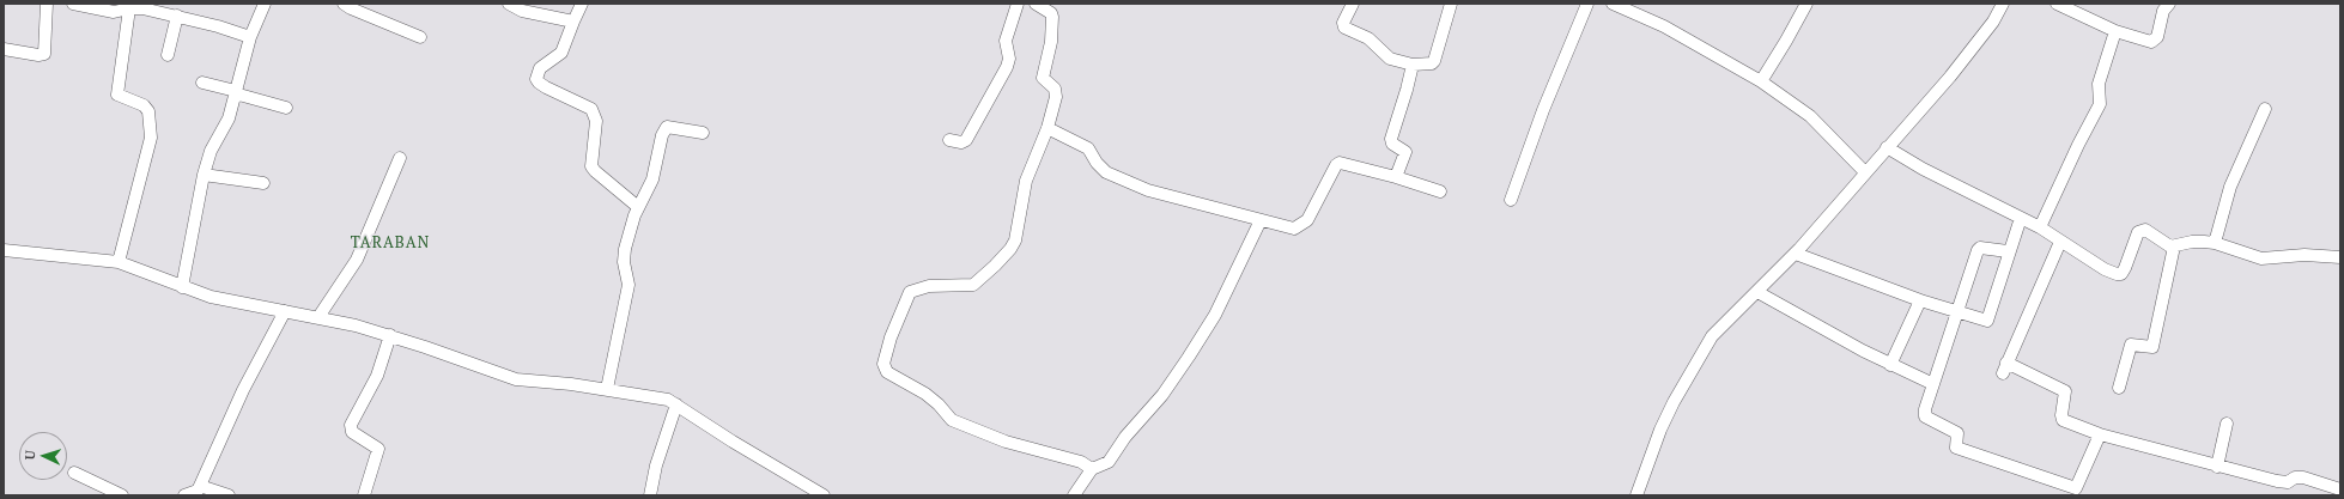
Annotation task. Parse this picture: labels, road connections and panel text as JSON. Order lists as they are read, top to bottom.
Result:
{
  "districts": ["TARABAN"],
  "north": "left"
}
